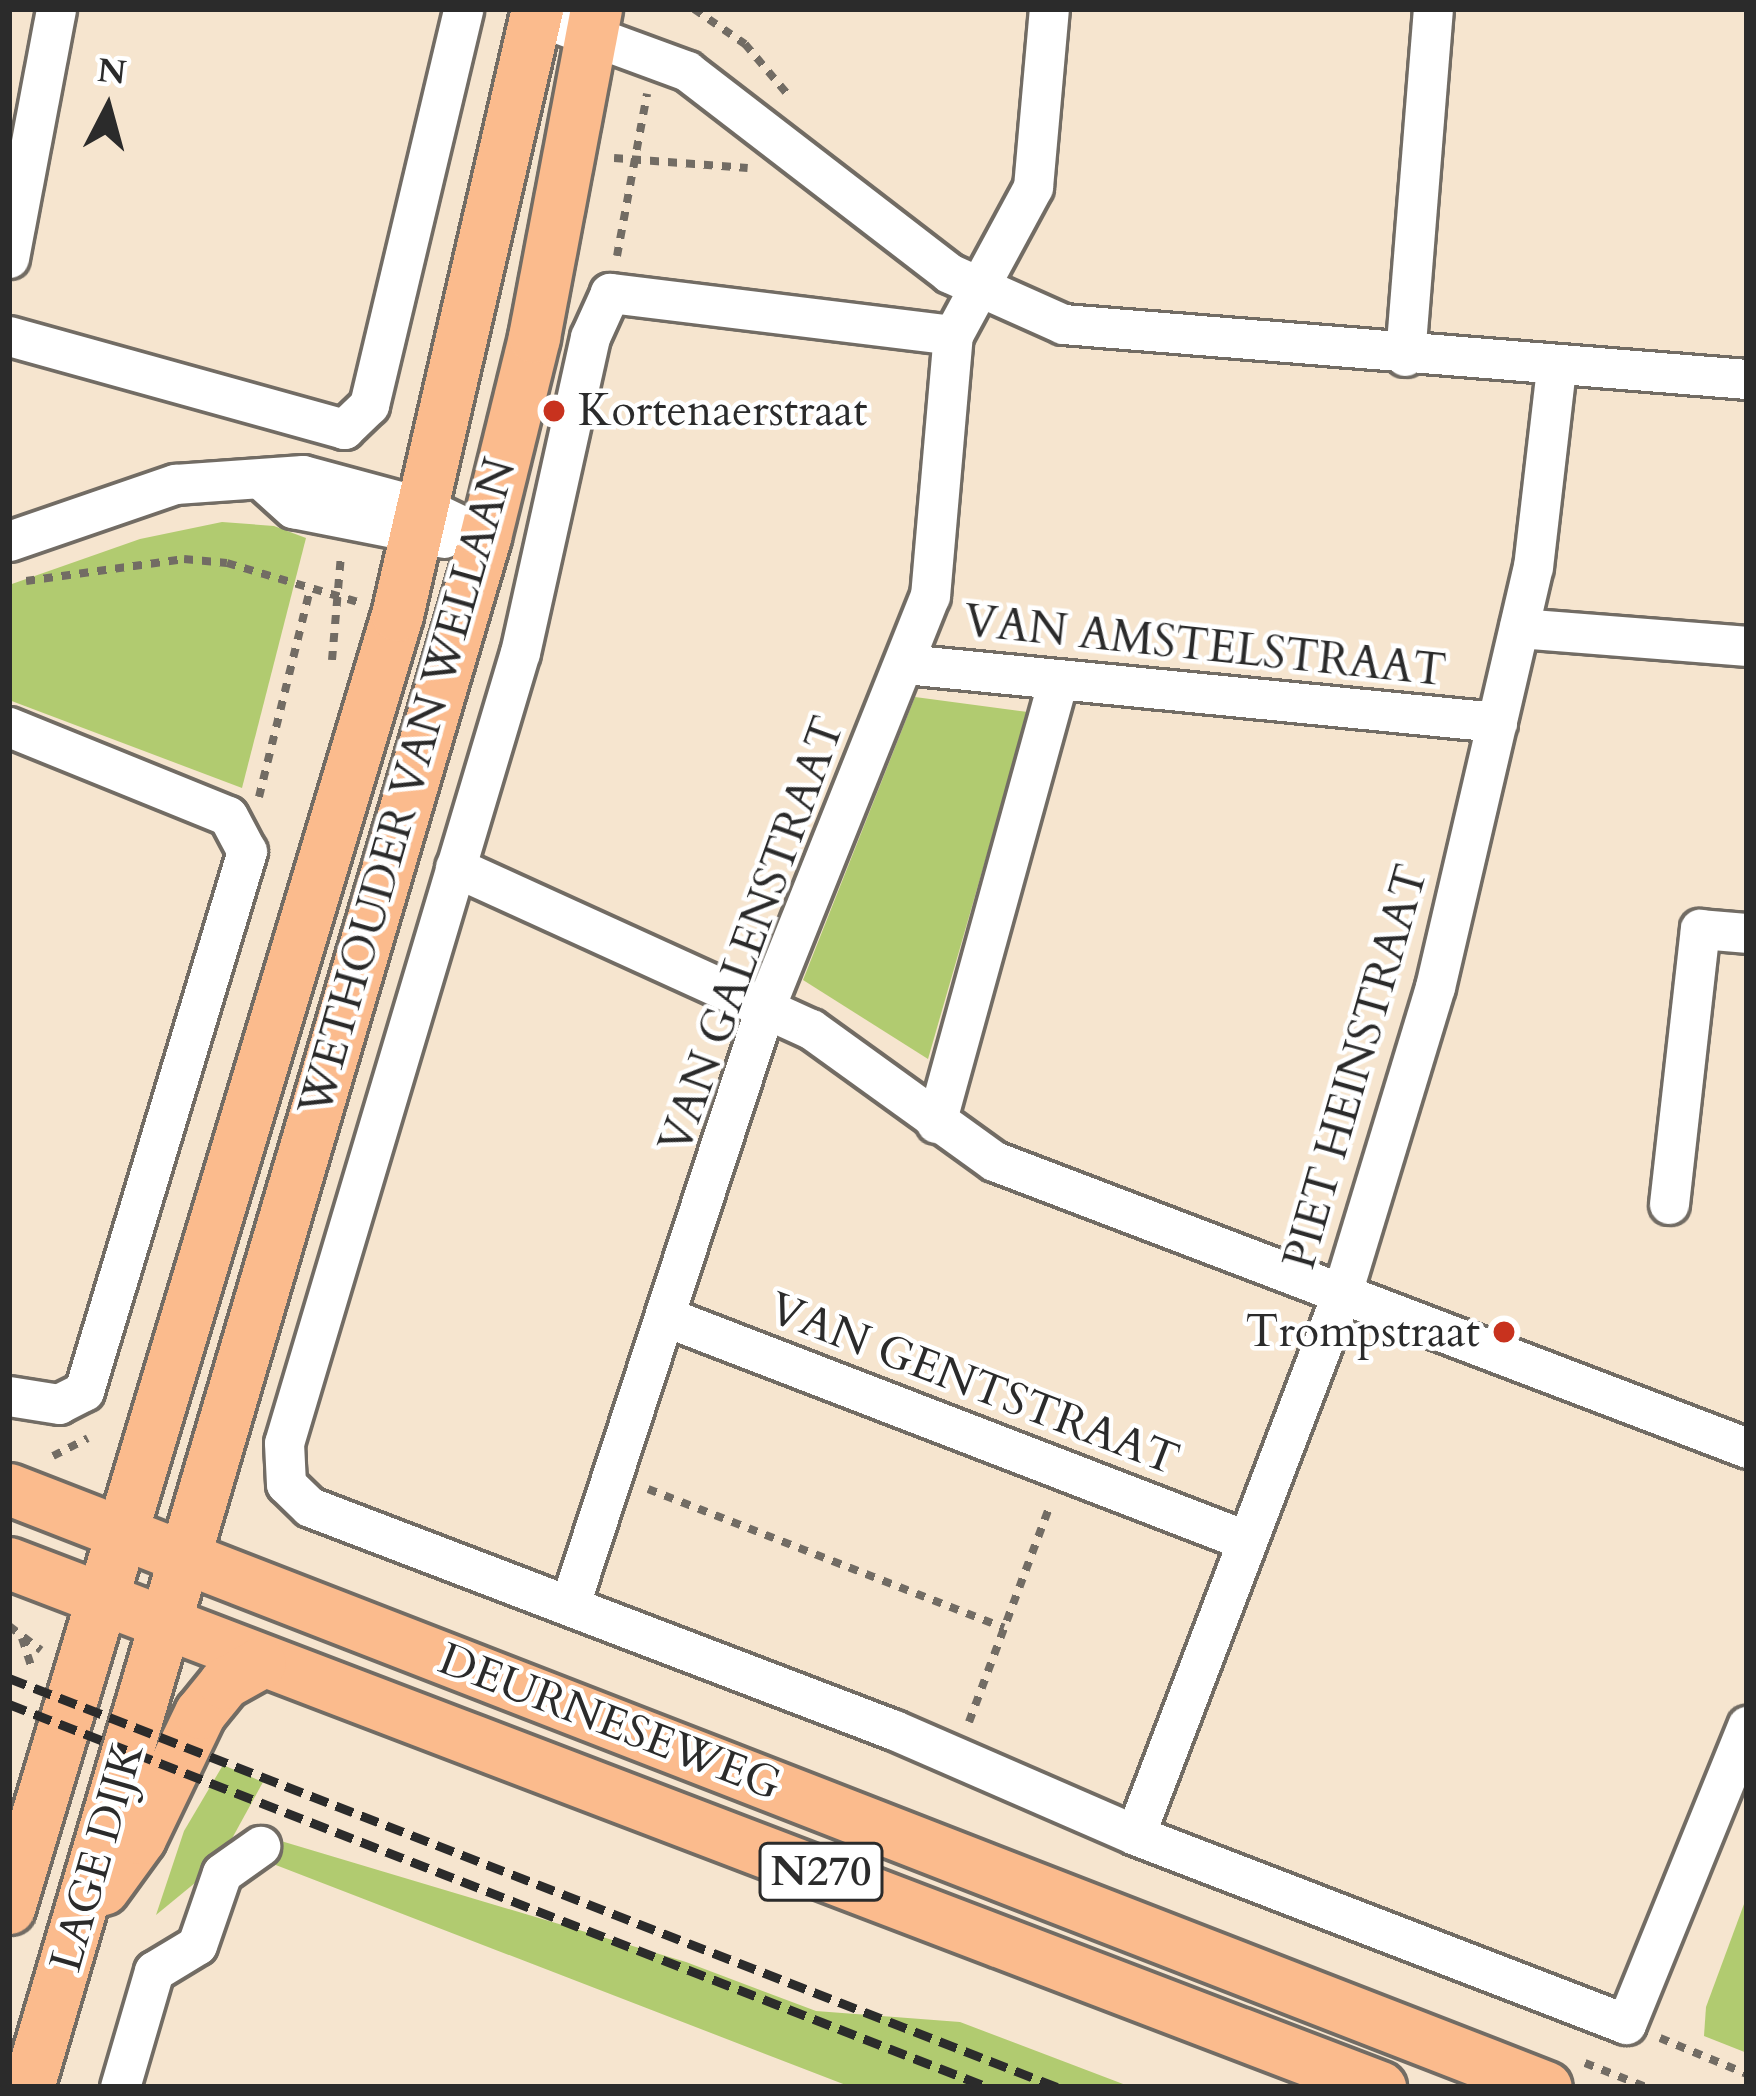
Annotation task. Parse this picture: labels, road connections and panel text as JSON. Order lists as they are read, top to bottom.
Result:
{
  "streets": {
    "main road": [
      "WETHOUDER VAN WELLAAN",
      "DEURNESEWEG",
      "LAGE DIJK",
      "N270"
    ],
    "street": [
      "VAN AMSTELSTRAAT",
      "VAN GALENSTRAAT",
      "PIET HEINSTRAAT",
      "VAN GENTSTRAAT"
    ]
  },
  "crossings": [
    ["VAN AMSTELSTRAAT", "VAN GALENSTRAAT"],
    ["VAN AMSTELSTRAAT", "PIET HEINSTRAAT"],
    ["WETHOUDER VAN WELLAAN", "DEURNESEWEG"],
    ["WETHOUDER VAN WELLAAN", "LAGE DIJK"],
    ["VAN GALENSTRAAT", "VAN GENTSTRAAT"],
    ["VAN GALENSTRAAT", "DEURNESEWEG"],
    ["PIET HEINSTRAAT", "VAN GENTSTRAAT"],
    ["PIET HEINSTRAAT", "DEURNESEWEG"],
    ["DEURNESEWEG", "LAGE DIJK"]
  ],
  "places": ["Kortenaerstraat", "Trompstraat"],
  "north": "top"
}
